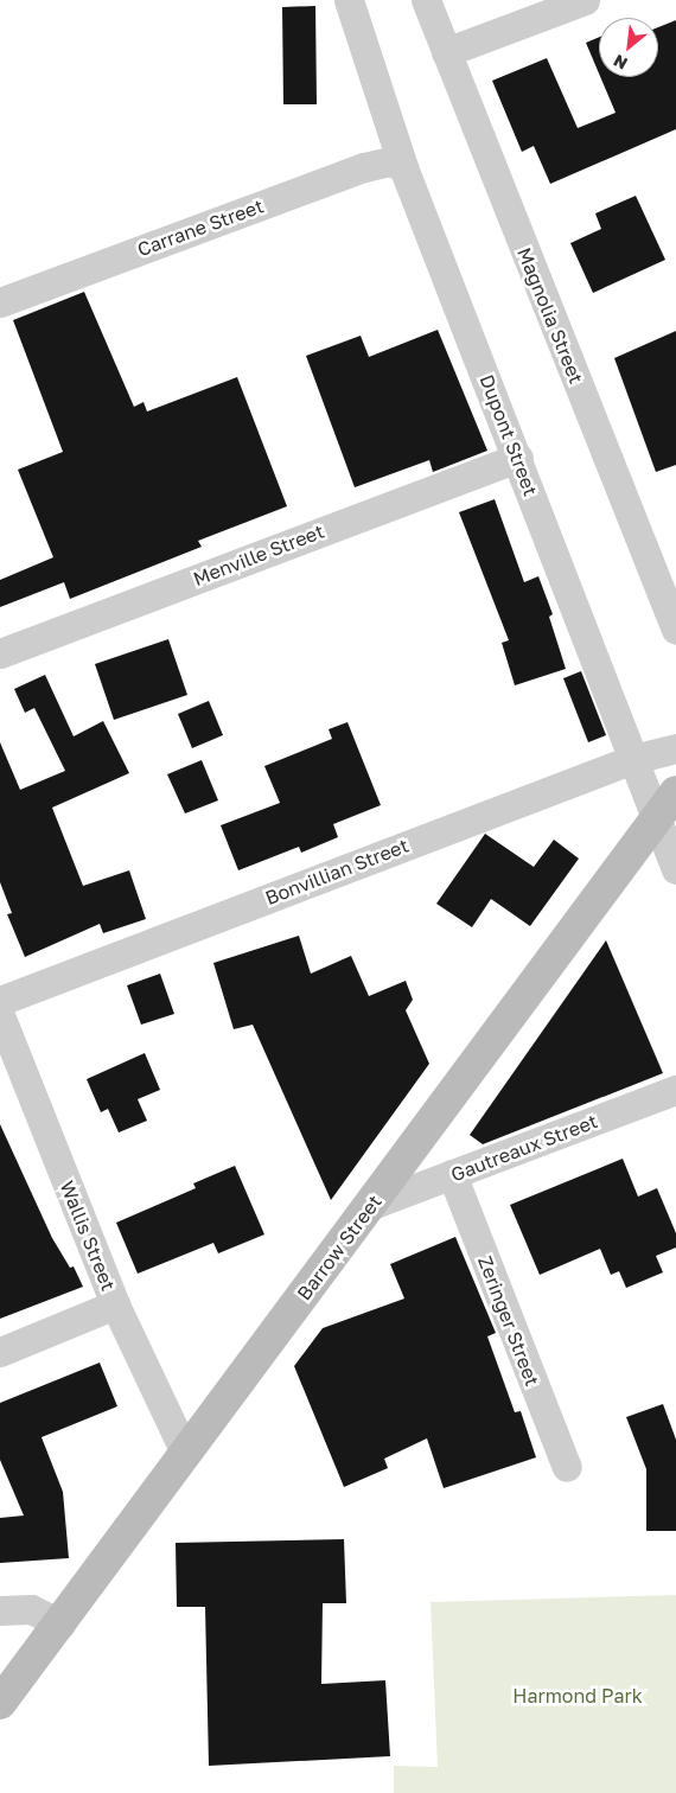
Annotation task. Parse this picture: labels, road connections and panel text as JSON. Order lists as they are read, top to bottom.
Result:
{
  "streets": {
    "main road": ["Barrow Street"],
    "street": [
      "Carrane Street",
      "Magnolia Street",
      "Dupont Street",
      "Menville Street",
      "Bonvillian Street",
      "Gautreaux Street",
      "Wallis Street",
      "Zeringer Street"
    ]
  },
  "crossings": [
    ["Carrane Street", "Dupont Street"],
    ["Dupont Street", "Menville Street"],
    ["Dupont Street", "Bonvillian Street"],
    ["Dupont Street", "Barrow Street"],
    ["Gautreaux Street", "Barrow Street"],
    ["Gautreaux Street", "Zeringer Street"],
    ["Wallis Street", "Barrow Street"]
  ],
  "parks": ["Harmond Park"],
  "north": "bottom left"
}
